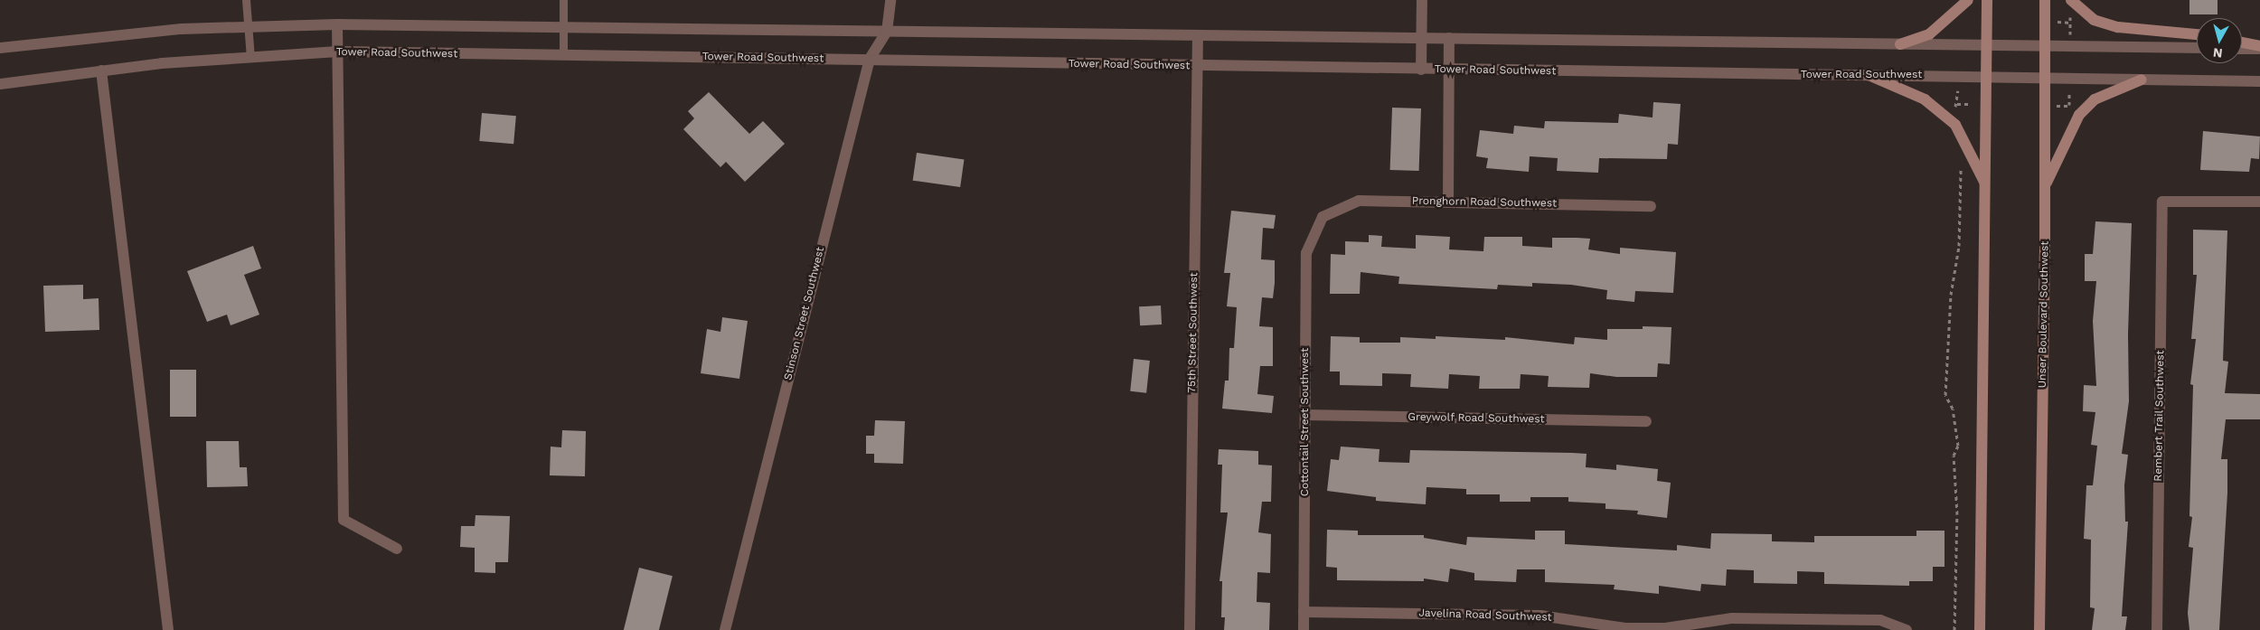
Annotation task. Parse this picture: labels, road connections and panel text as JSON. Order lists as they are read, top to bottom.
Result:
{
  "streets": {
    "main road": ["Unser Boulevard Southwest"],
    "street": [
      "Tower Road Southwest",
      "Pronghorn Road Southwest",
      "Stinson Street Southwest",
      "75th Street Southwest",
      "Rembert Trail Southwest",
      "Greywolf Road Southwest",
      "Cottontail Street Southwest",
      "Javelina Road Southwest"
    ]
  },
  "crossings": [
    ["Tower Road Southwest", "Stinson Street Southwest"],
    ["Tower Road Southwest", "Unser Boulevard Southwest"],
    ["Tower Road Southwest", "75th Street Southwest"],
    ["Pronghorn Road Southwest", "Cottontail Street Southwest"],
    ["Greywolf Road Southwest", "Cottontail Street Southwest"],
    ["Cottontail Street Southwest", "Javelina Road Southwest"]
  ],
  "north": "bottom"
}
